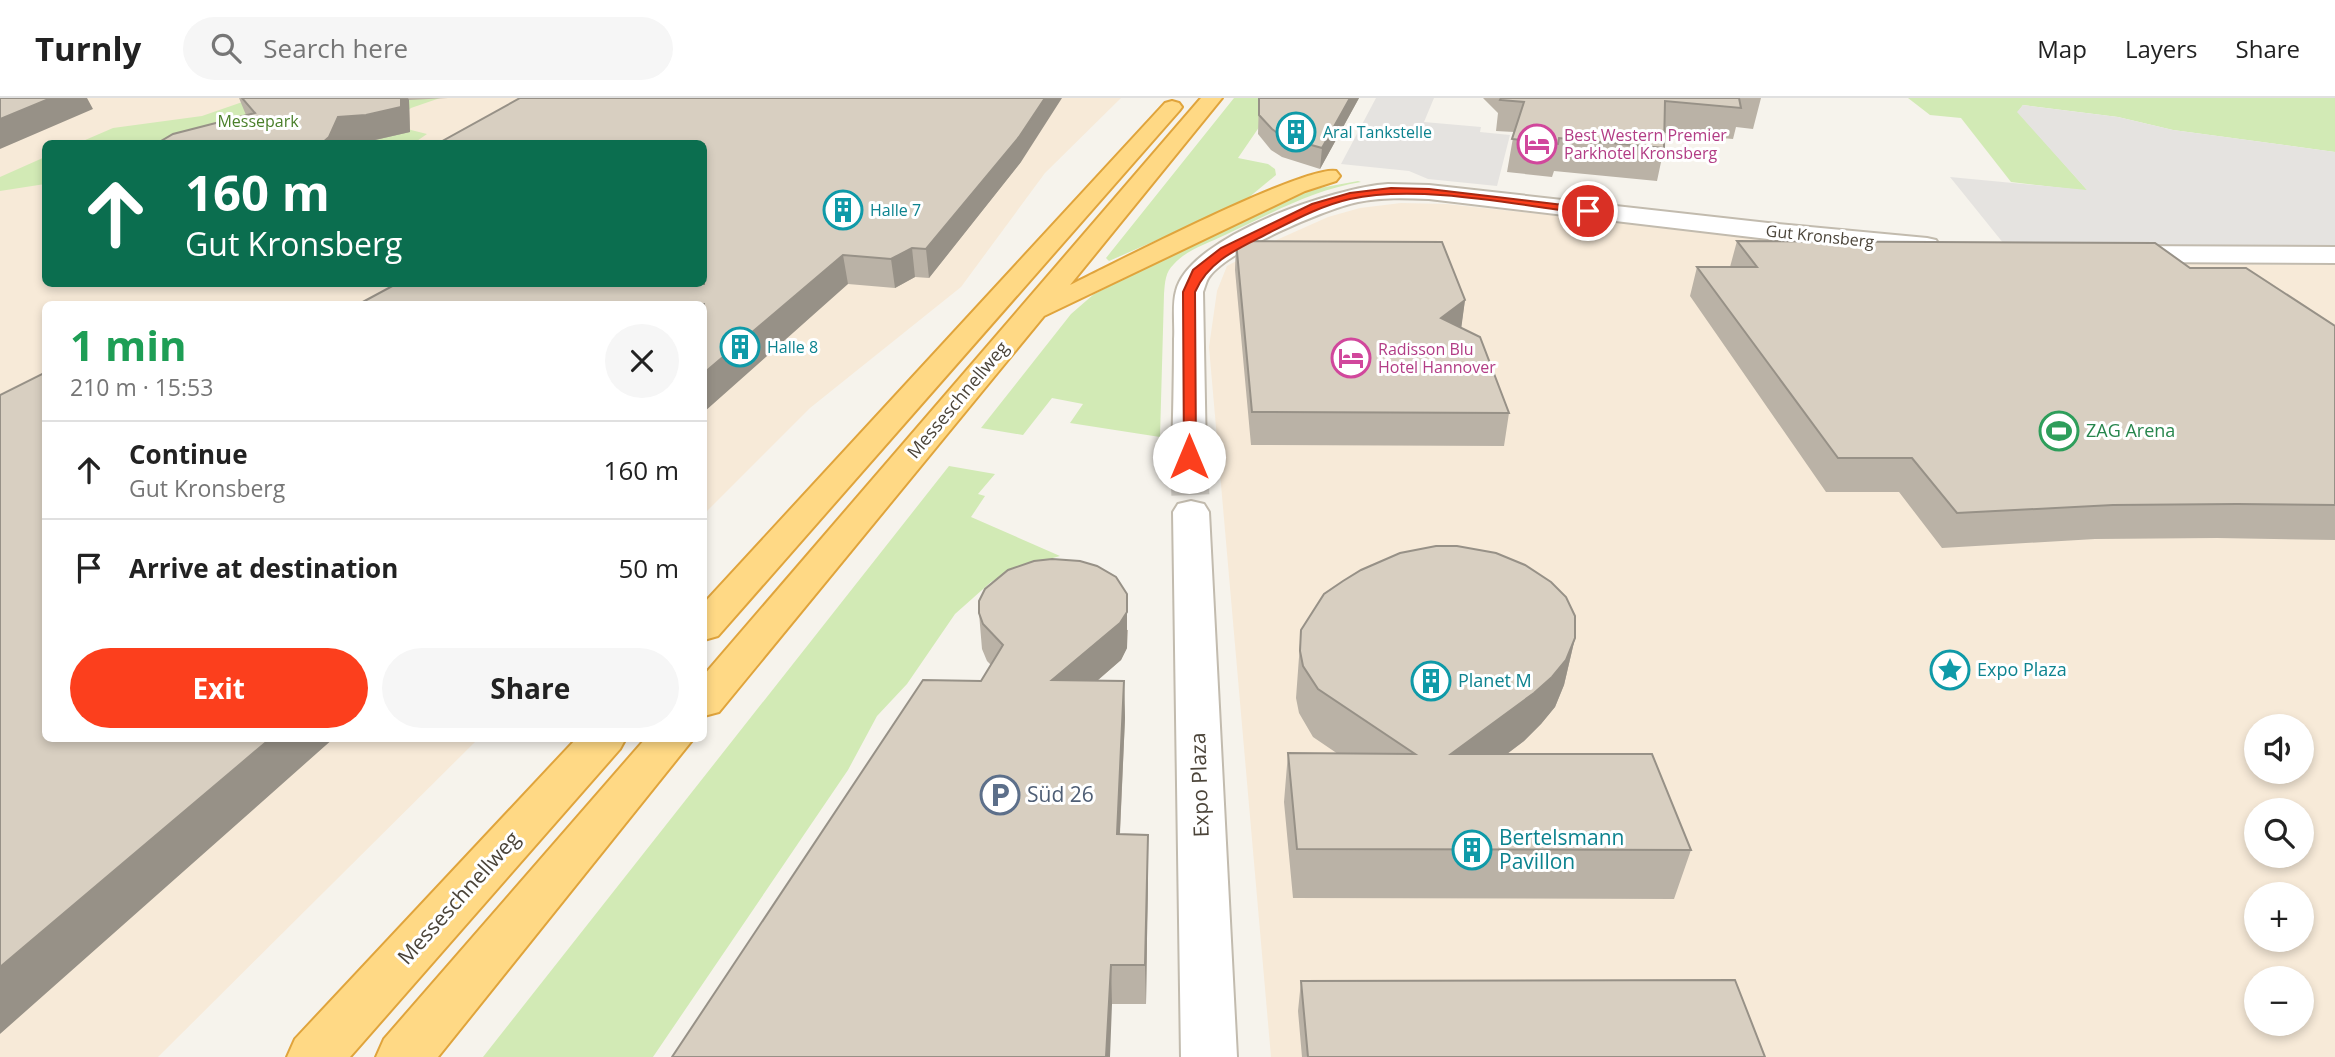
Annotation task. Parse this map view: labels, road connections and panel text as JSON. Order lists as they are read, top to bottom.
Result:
{
  "streets": {
    "highway": ["Messeschnellweg"],
    "street": ["Gut Kronsberg", "Expo Plaza"]
  },
  "parks": ["Messepark"],
  "places": {
    "building": [
      "Aral Tankstelle",
      "Halle 7",
      "Halle 8",
      "Planet M",
      "Bertelsmann Pavillon"
    ],
    "hotel": ["Best Western Premier Parkhotel Kronsberg", "Radisson Blu Hotel Hannover"],
    "sports": ["ZAG Arena"],
    "place": ["Expo Plaza"],
    "parking": ["Süd 26"]
  },
  "page": {
    "header": "Turnly",
    "search": "Search here",
    "nav": ["Map", "Layers", "Share"],
    "turn": ["160 m", "Gut Kronsberg"],
    "heading": ["1 min", "210 m · 15:53"],
    "list": [
      {
        "name": "Continue",
        "note": "Gut Kronsberg",
        "value": "160 m"
      },
      {
        "name": "Arrive at destination",
        "value": "50 m"
      }
    ],
    "buttons": ["Exit", "Share"],
    "map_buttons": ["+", "−"]
  }
}
